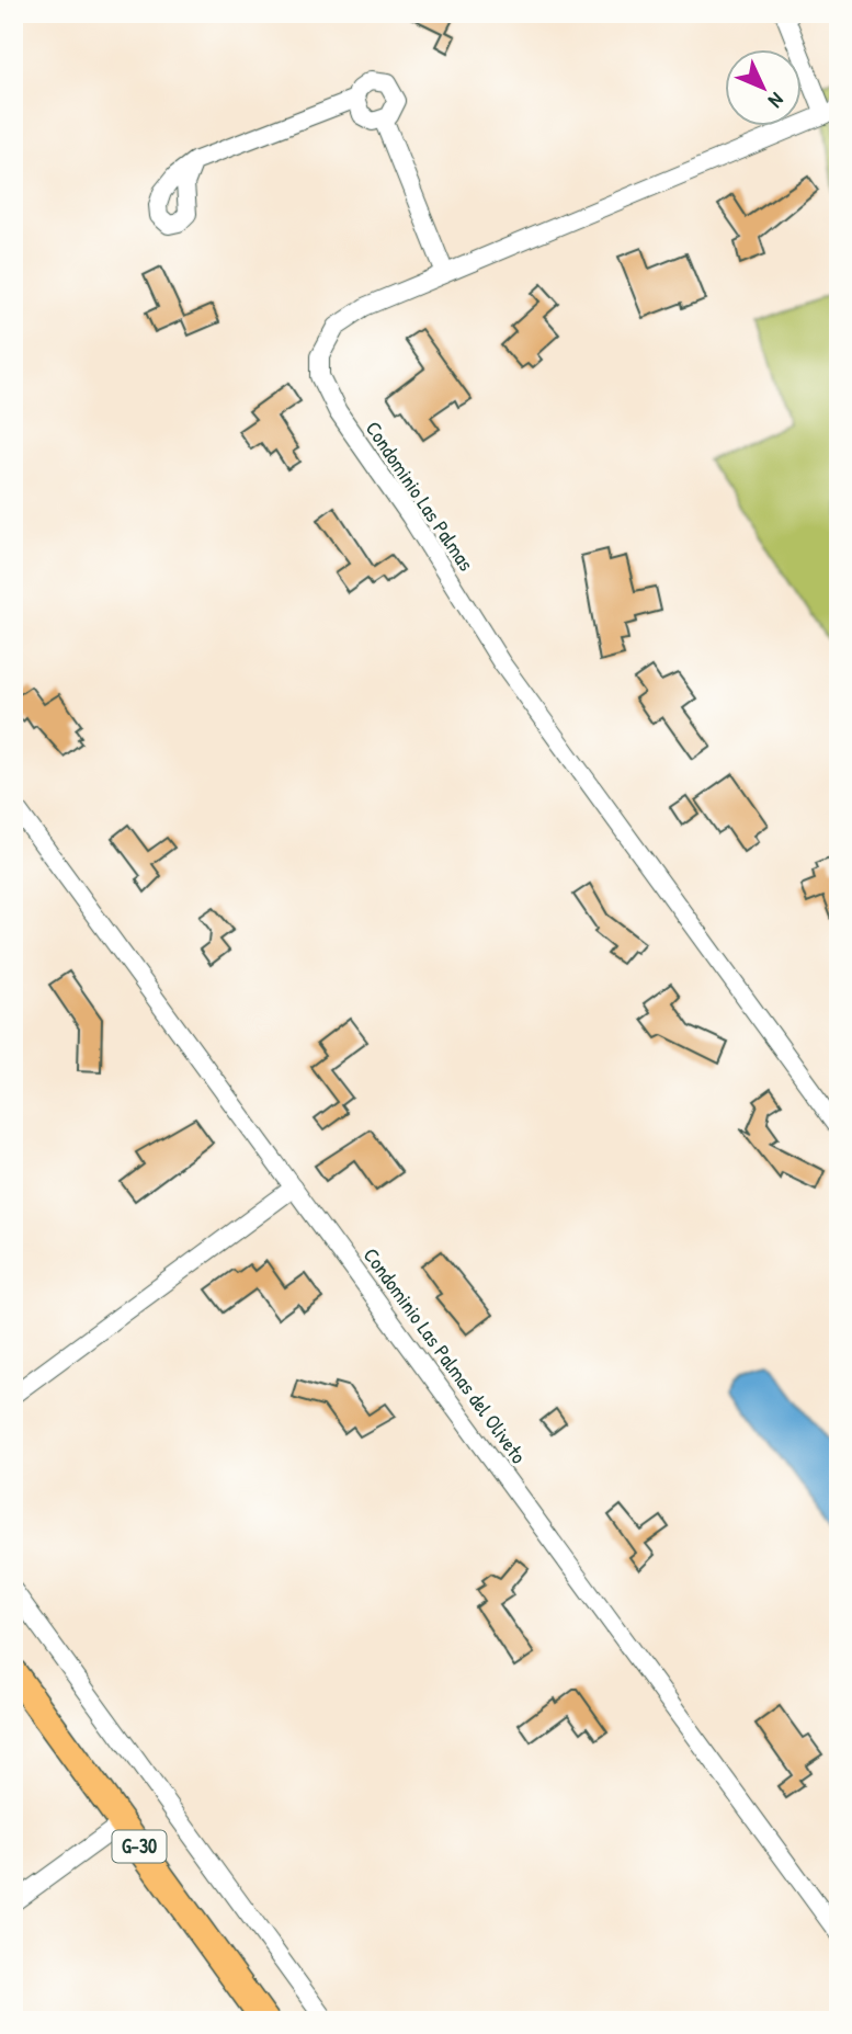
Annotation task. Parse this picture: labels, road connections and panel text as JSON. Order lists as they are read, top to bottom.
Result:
{
  "streets": {
    "main road": ["G-30"],
    "street": ["Condominio Las Palmas", "Condominio Las Palmas del Oliveto"]
  },
  "north": "bottom right"
}
